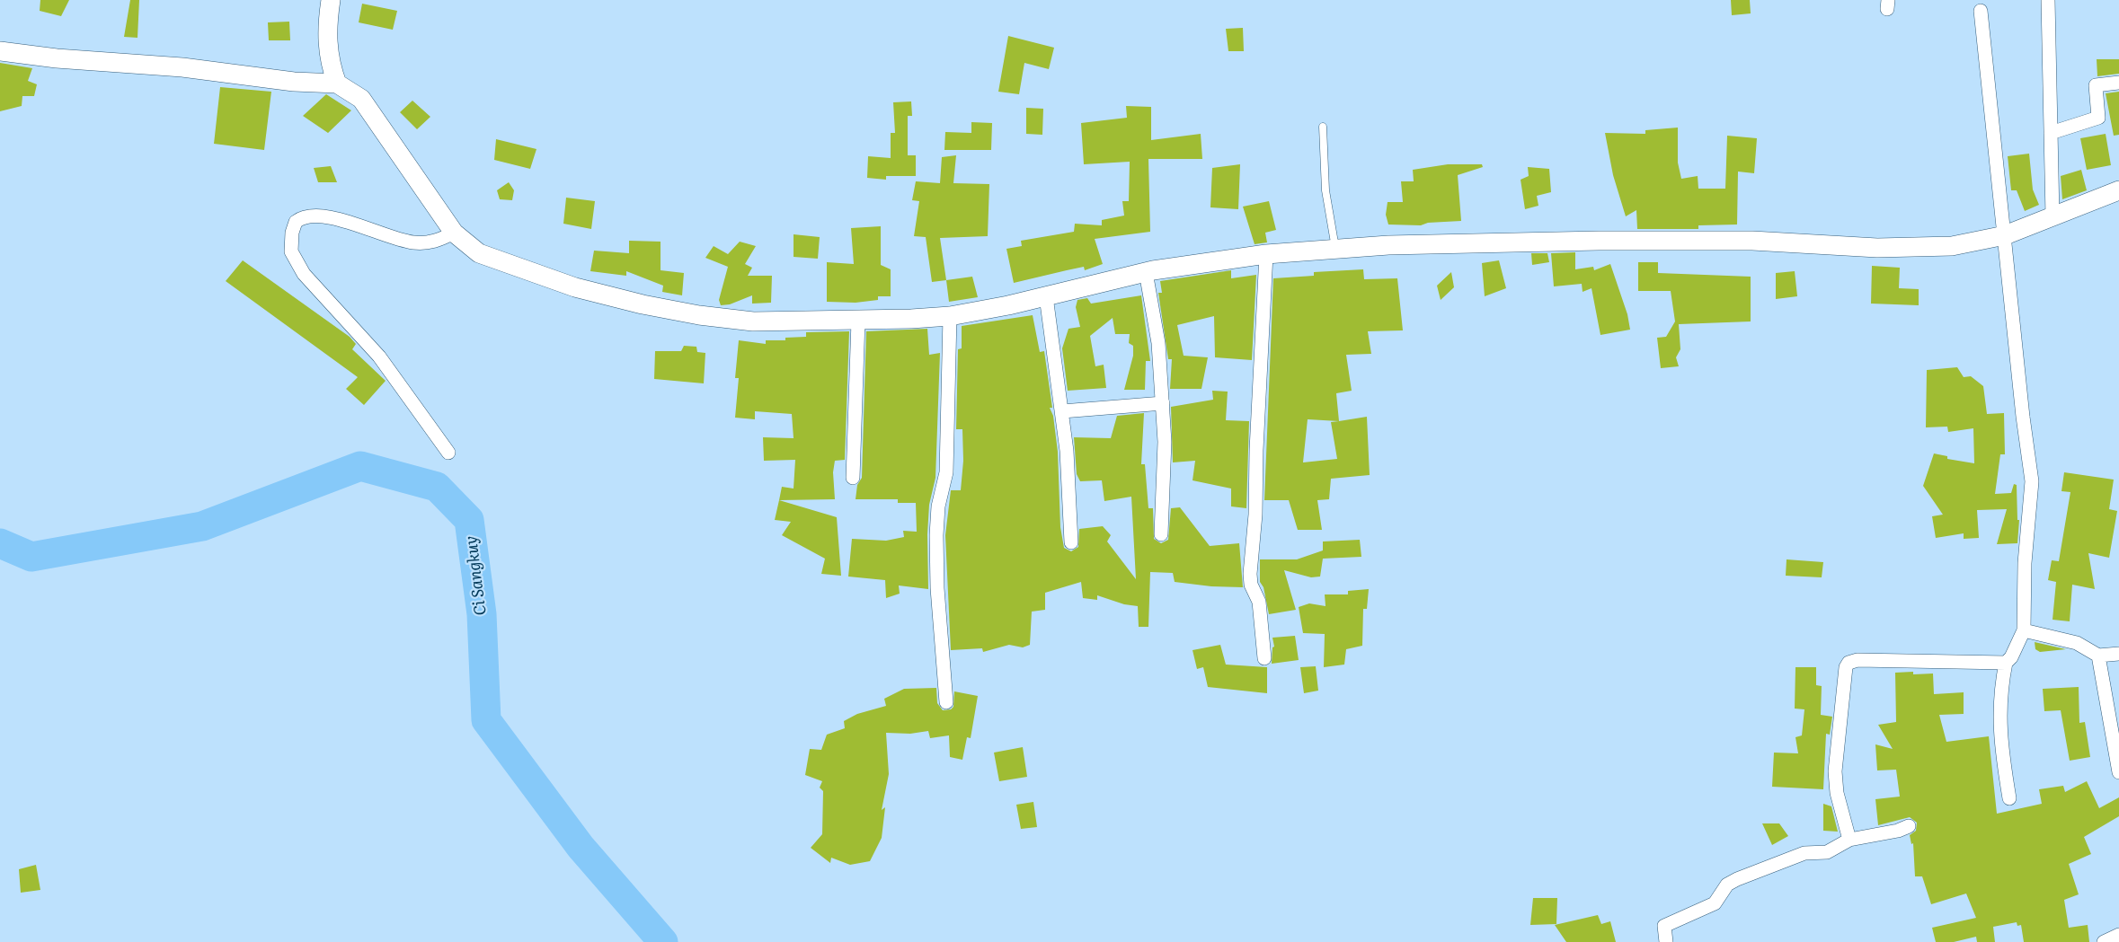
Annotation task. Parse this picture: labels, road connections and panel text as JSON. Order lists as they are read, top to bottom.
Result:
{
  "water": ["Ci Sangkuy"]
}
